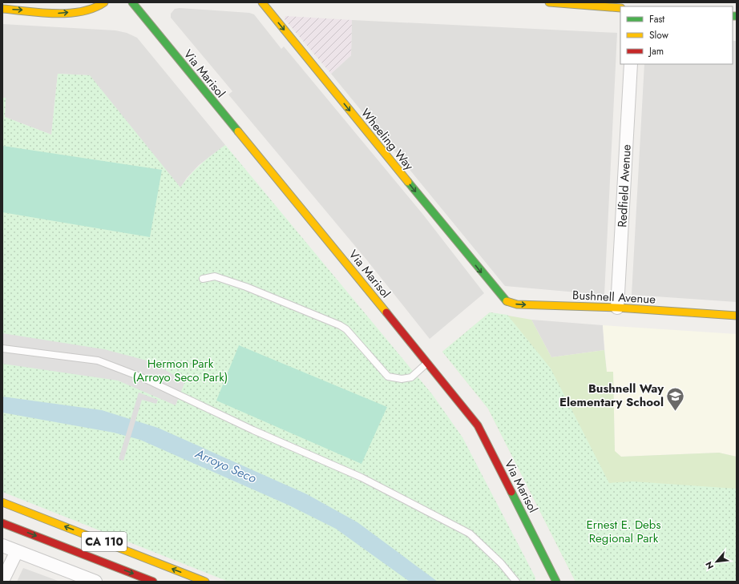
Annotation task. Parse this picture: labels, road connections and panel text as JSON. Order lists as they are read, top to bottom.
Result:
{
  "streets": {
    "main road": [
      "Via Marisol",
      "Wheeling Way",
      "Bushnell Avenue",
      "CA 110"
    ],
    "street": ["Redfield Avenue"]
  },
  "crossings": [
    ["Wheeling Way", "Bushnell Avenue"],
    ["Redfield Avenue", "Bushnell Avenue"]
  ],
  "one_way": ["Wheeling Way", "Bushnell Avenue"],
  "water": ["Arroyo Seco"],
  "parks": ["Hermon Park (Arroyo Seco Park)", "Ernest E. Debs Regional Park"],
  "places": {
    "school or university": ["Bushnell Way Elementary School"]
  },
  "legend": ["Fast", "Slow", "Jam"],
  "north": "bottom left"
}
